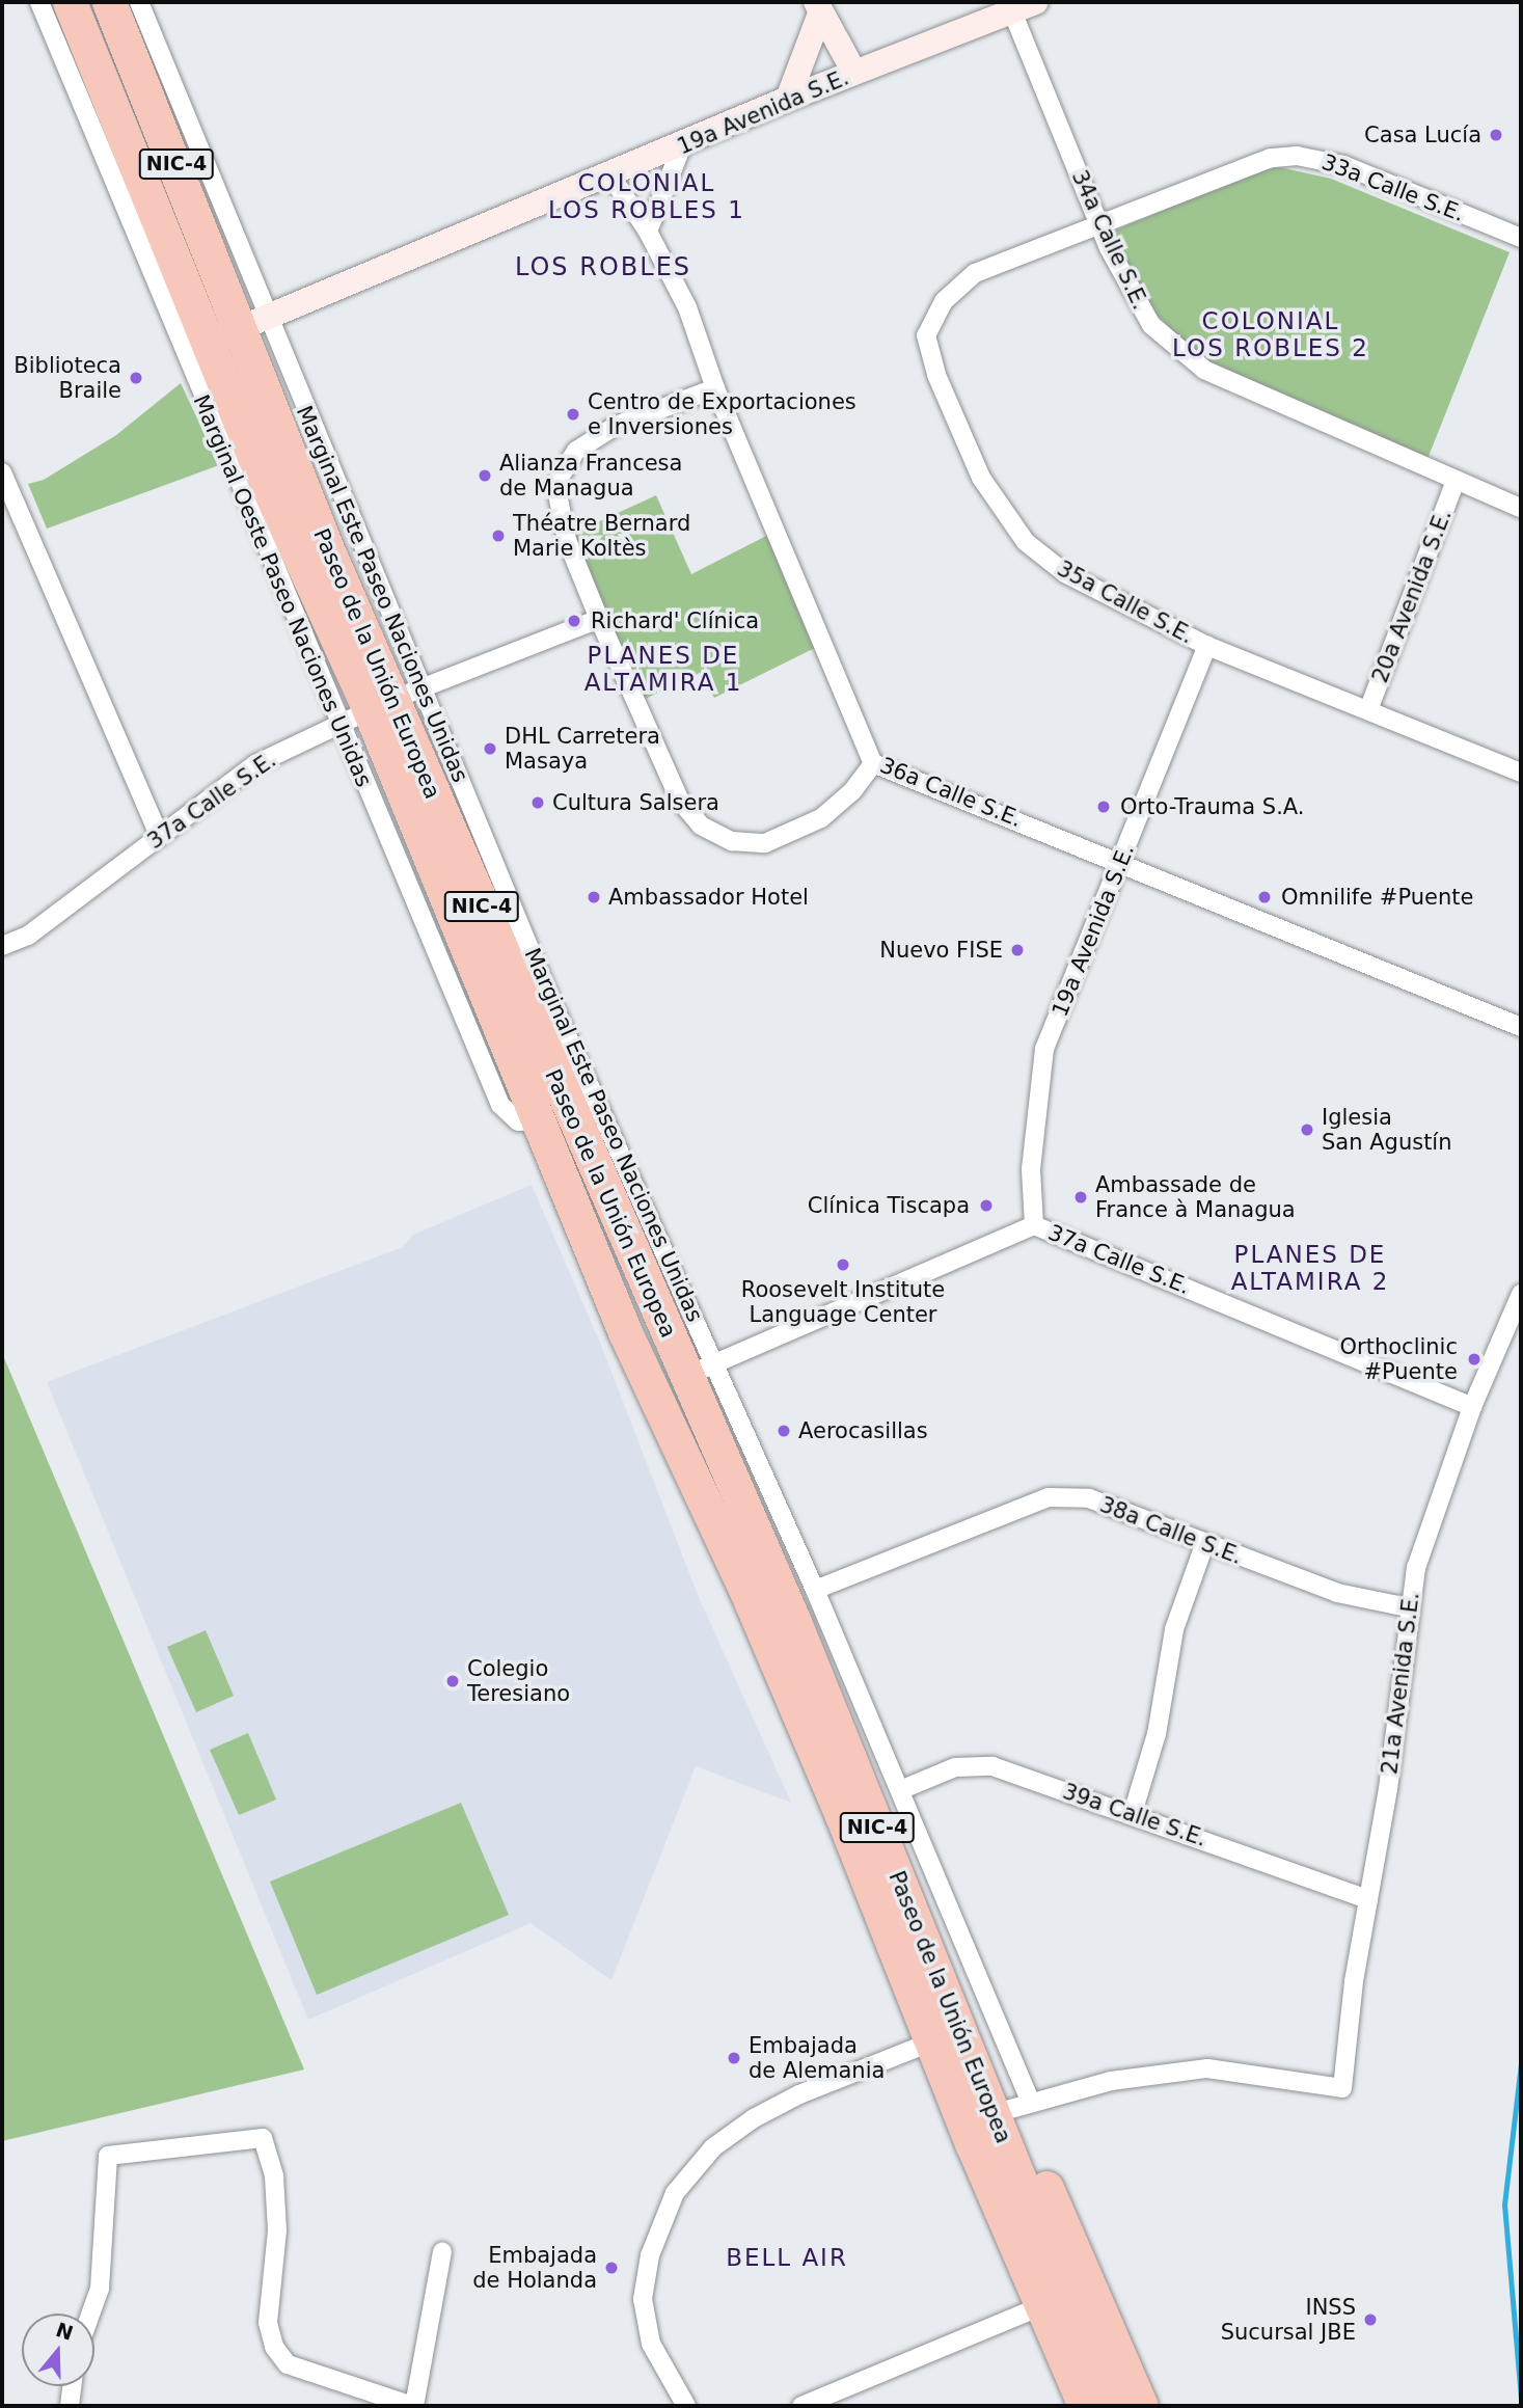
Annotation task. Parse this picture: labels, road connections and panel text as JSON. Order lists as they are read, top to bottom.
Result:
{
  "streets": {
    "highway": ["NIC-4", "Paseo de la Unión Europea"],
    "street": [
      "19a Avenida S.E.",
      "33a Calle S.E.",
      "34a Calle S.E.",
      "Marginal Oeste Paseo Naciones Unidas",
      "Marginal Este Paseo Naciones Unidas",
      "20a Avenida S.E.",
      "35a Calle S.E.",
      "36a Calle S.E.",
      "37a Calle S.E.",
      "38a Calle S.E.",
      "21a Avenida S.E.",
      "39a Calle S.E."
    ]
  },
  "crossings": [
    ["19a Avenida S.E.", "34a Calle S.E."],
    ["19a Avenida S.E.", "35a Calle S.E."],
    ["19a Avenida S.E.", "Paseo de la Unión Europea"],
    ["19a Avenida S.E.", "36a Calle S.E."],
    ["19a Avenida S.E.", "37a Calle S.E."],
    ["33a Calle S.E.", "34a Calle S.E."],
    ["33a Calle S.E.", "35a Calle S.E."],
    ["34a Calle S.E.", "20a Avenida S.E."],
    ["34a Calle S.E.", "35a Calle S.E."],
    ["Marginal Oeste Paseo Naciones Unidas", "Marginal Este Paseo Naciones Unidas"],
    ["Marginal Oeste Paseo Naciones Unidas", "Paseo de la Unión Europea"],
    ["Marginal Oeste Paseo Naciones Unidas", "37a Calle S.E."],
    ["Marginal Este Paseo Naciones Unidas", "Paseo de la Unión Europea"],
    ["Marginal Este Paseo Naciones Unidas", "37a Calle S.E."],
    ["Marginal Este Paseo Naciones Unidas", "38a Calle S.E."],
    ["Marginal Este Paseo Naciones Unidas", "21a Avenida S.E."],
    ["Marginal Este Paseo Naciones Unidas", "39a Calle S.E."],
    ["20a Avenida S.E.", "35a Calle S.E."],
    ["Paseo de la Unión Europea", "37a Calle S.E."],
    ["37a Calle S.E.", "21a Avenida S.E."],
    ["38a Calle S.E.", "21a Avenida S.E."],
    ["21a Avenida S.E.", "39a Calle S.E."]
  ],
  "districts": [
    "COLONIAL LOS ROBLES 1",
    "LOS ROBLES",
    "COLONIAL LOS ROBLES 2",
    "PLANES DE ALTAMIRA 1",
    "PLANES DE ALTAMIRA 2",
    "BELL AIR"
  ],
  "places": [
    "Casa Lucía",
    "Biblioteca Braile",
    "Centro de Exportaciones e Inversiones",
    "Alianza Francesa de Managua",
    "Théatre Bernard Marie Koltès",
    "Richard' Clínica",
    "DHL Carretera Masaya",
    "Cultura Salsera",
    "Orto-Trauma S.A.",
    "Ambassador Hotel",
    "Omnilife #Puente",
    "Nuevo FISE",
    "Iglesia San Agustín",
    "Ambassade de France à Managua",
    "Clínica Tiscapa",
    "Roosevelt Institute Language Center",
    "Orthoclinic #Puente",
    "Aerocasillas",
    "Colegio Teresiano",
    "Embajada de Alemania",
    "Embajada de Holanda",
    "INSS Sucursal JBE"
  ],
  "north": "top"
}
